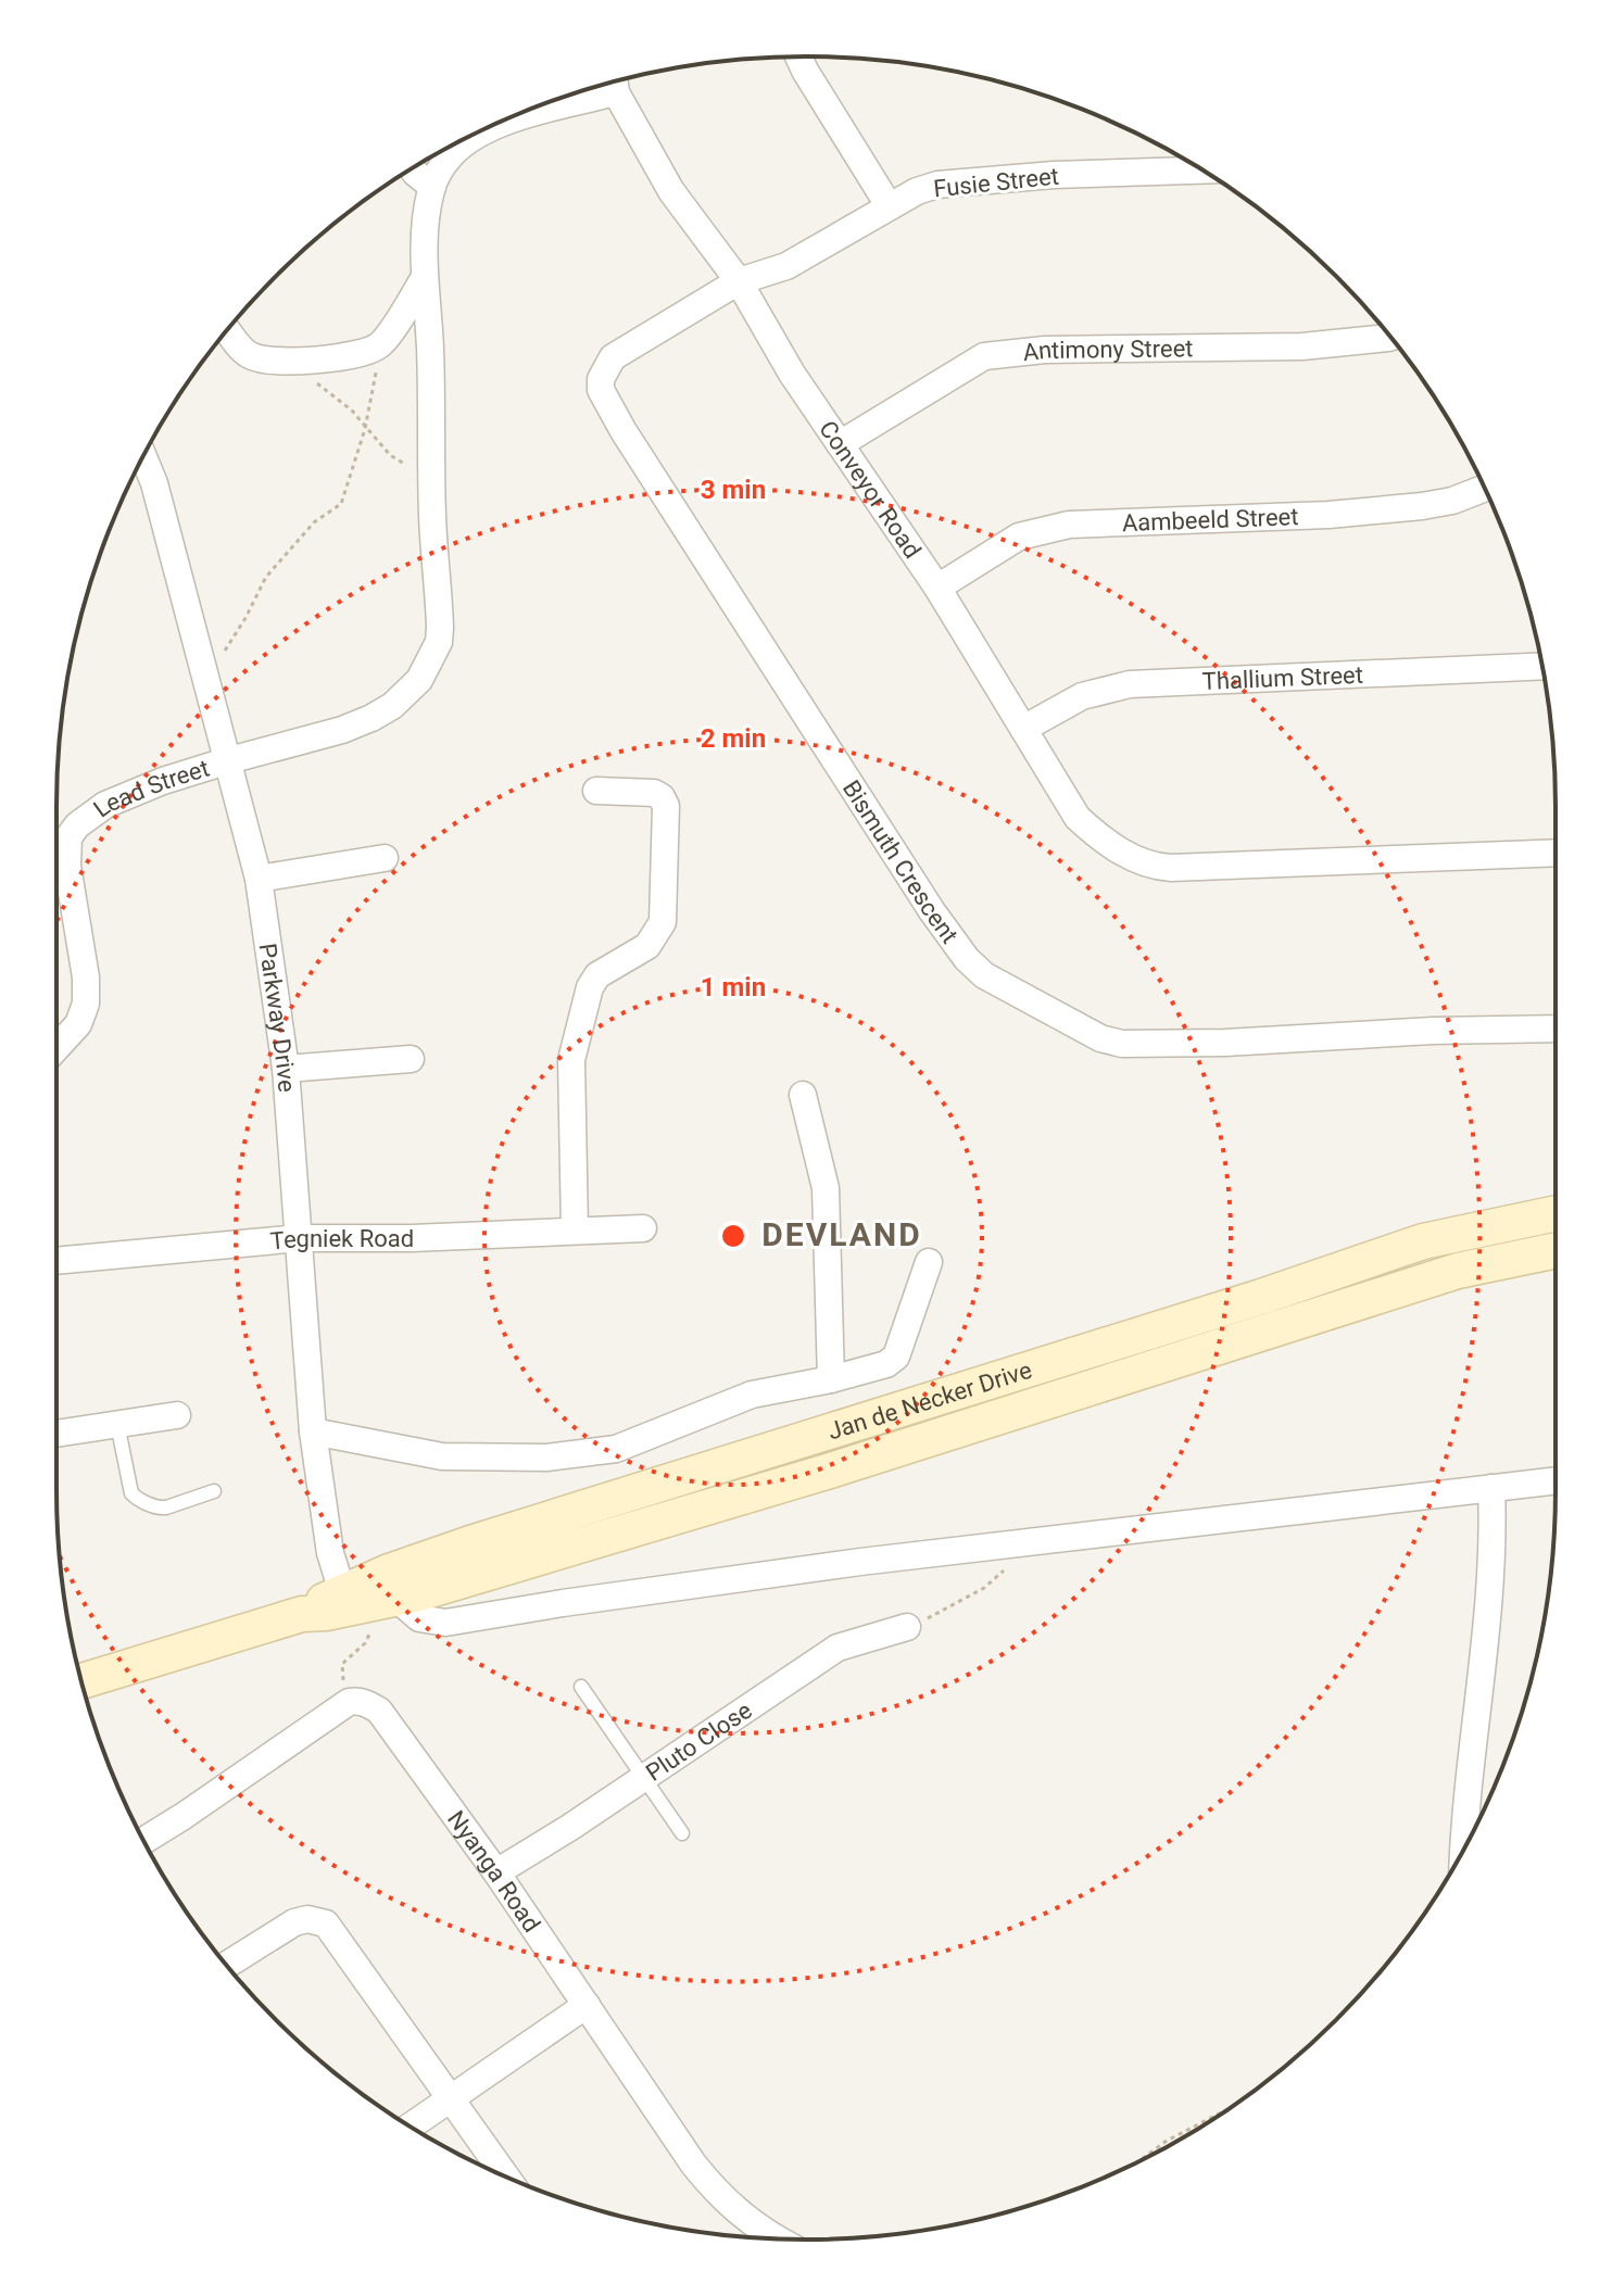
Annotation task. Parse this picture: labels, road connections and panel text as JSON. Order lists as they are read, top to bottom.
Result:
{
  "streets": {
    "main road": ["Jan de Necker Drive"],
    "street": [
      "Fusie Street",
      "Antimony Street",
      "Conveyor Road",
      "Aambeeld Street",
      "Thallium Street",
      "Lead Street",
      "Bismuth Crescent",
      "Parkway Drive",
      "Tegniek Road",
      "Pluto Close",
      "Nyanga Road"
    ]
  },
  "crossings": [
    ["Fusie Street", "Conveyor Road"],
    ["Fusie Street", "Bismuth Crescent"],
    ["Antimony Street", "Conveyor Road"],
    ["Conveyor Road", "Aambeeld Street"],
    ["Conveyor Road", "Thallium Street"],
    ["Conveyor Road", "Bismuth Crescent"],
    ["Lead Street", "Parkway Drive"],
    ["Parkway Drive", "Tegniek Road"],
    ["Parkway Drive", "Jan de Necker Drive"],
    ["Pluto Close", "Nyanga Road"]
  ],
  "districts": ["DEVLAND"],
  "rings": ["3 min", "2 min", "1 min"]
}
